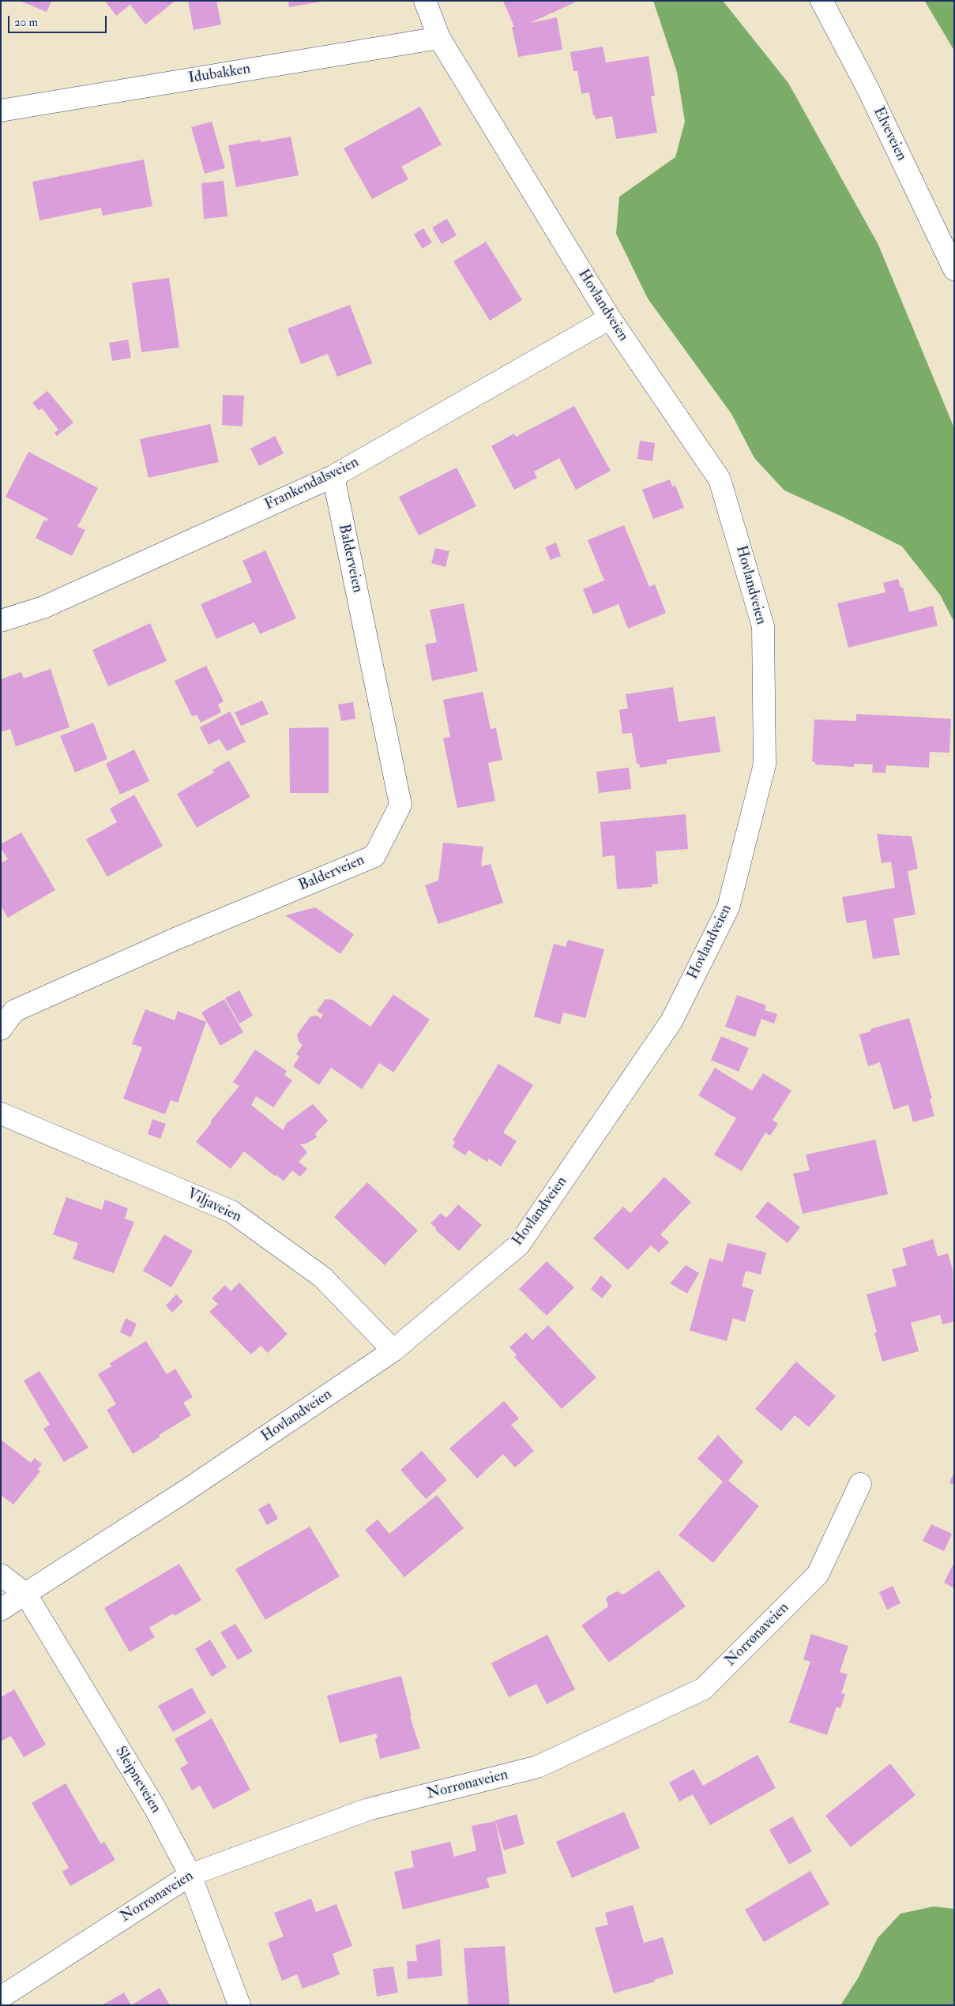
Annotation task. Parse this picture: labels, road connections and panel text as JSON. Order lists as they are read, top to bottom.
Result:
{
  "streets": {
    "main road": [
      "Idubakken",
      "Elveveien",
      "Hovlandveien",
      "Frankendalsveien",
      "Balderveien",
      "Viljaveien",
      "Norrønaveien",
      "Sleipneveien"
    ]
  },
  "crossings": [
    ["Idubakken", "Hovlandveien"],
    ["Hovlandveien", "Frankendalsveien"],
    ["Hovlandveien", "Viljaveien"],
    ["Hovlandveien", "Sleipneveien"],
    ["Frankendalsveien", "Balderveien"],
    ["Norrønaveien", "Sleipneveien"]
  ],
  "scale_bar": "20 m"
}
